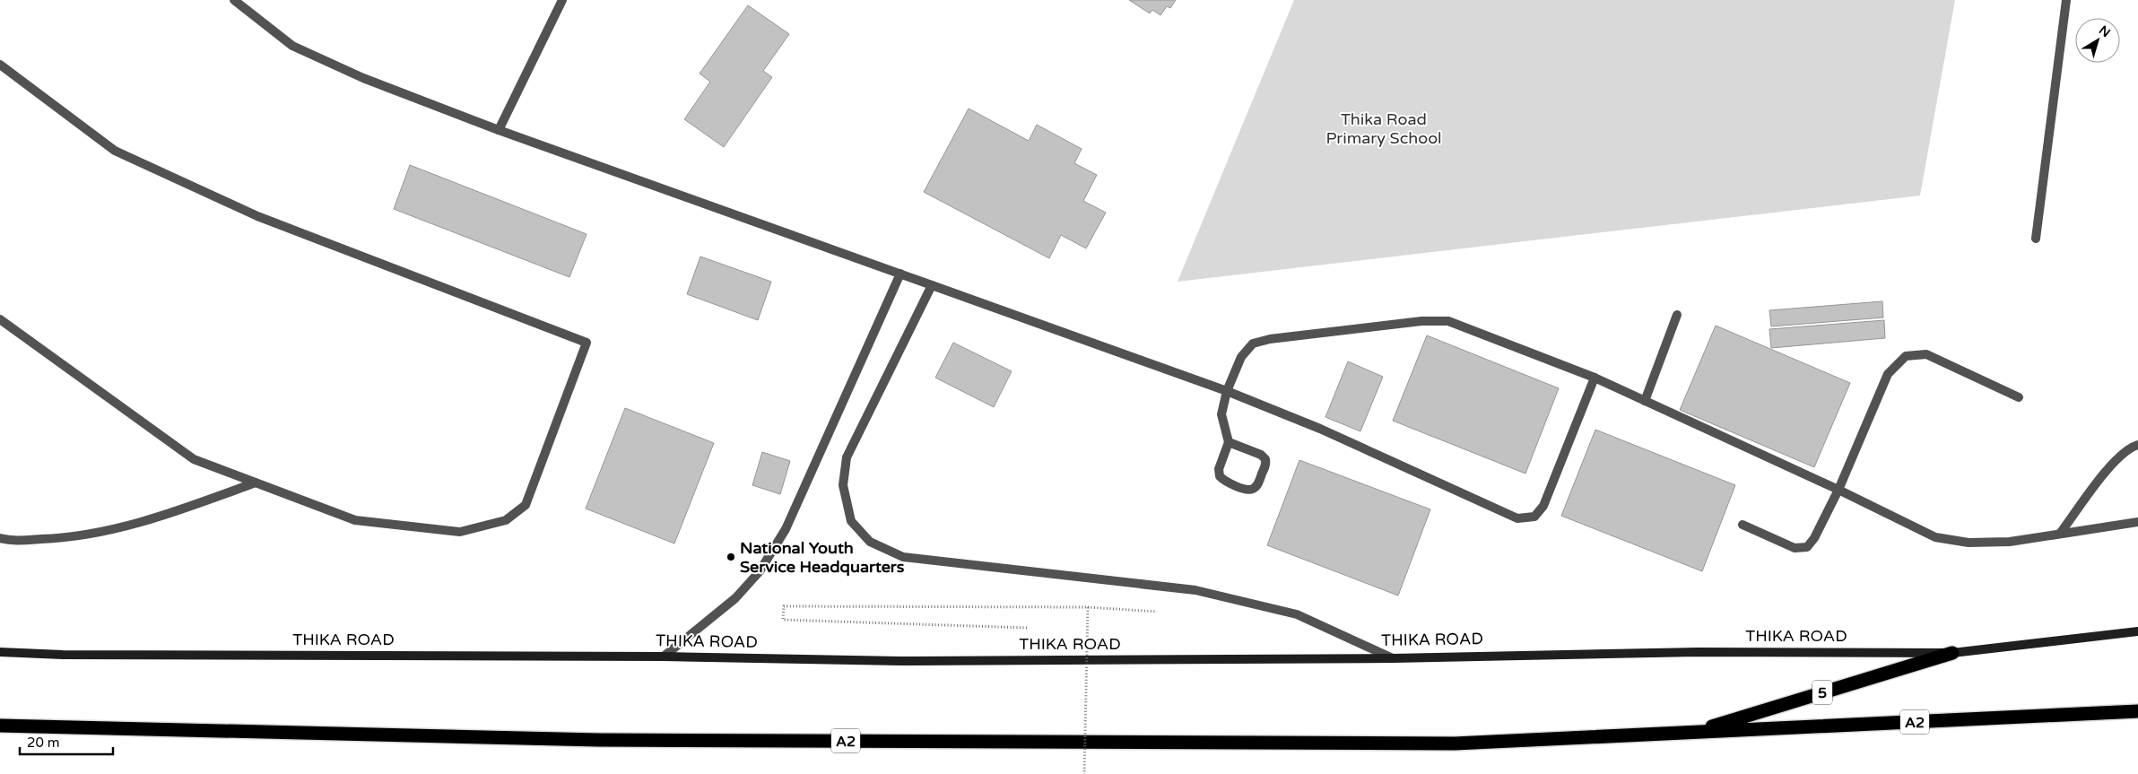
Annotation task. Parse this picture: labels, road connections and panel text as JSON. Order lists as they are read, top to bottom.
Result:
{
  "streets": {
    "highway": ["5", "A2"],
    "main road": ["THIKA ROAD"]
  },
  "crossings": [
    ["THIKA ROAD", "5"],
    ["5", "A2"]
  ],
  "parks": ["Thika Road Primary School"],
  "places": ["National Youth Service Headquarters"],
  "scale_bar": "20 m",
  "north": "top right"
}
